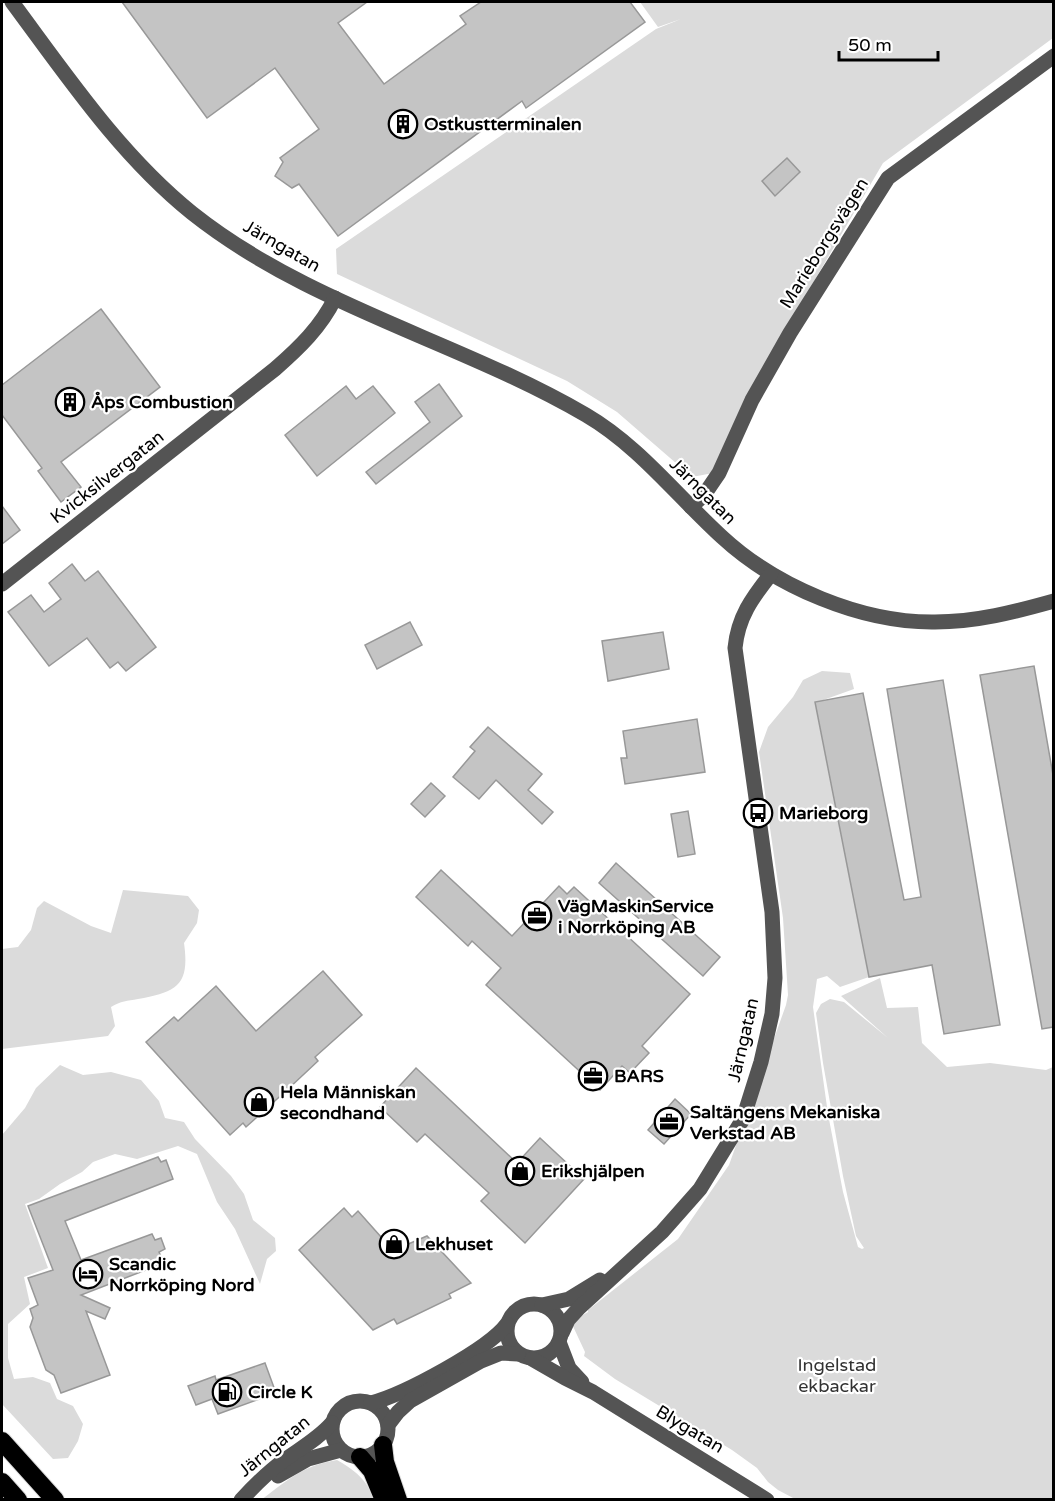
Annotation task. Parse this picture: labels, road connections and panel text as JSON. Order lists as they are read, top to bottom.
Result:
{
  "streets": {
    "street": [
      "Marieborgsvägen",
      "Järngatan",
      "Kvicksilvergatan",
      "Blygatan"
    ]
  },
  "crossings": [
    ["Marieborgsvägen", "Järngatan"],
    ["Järngatan", "Kvicksilvergatan"],
    ["Järngatan", "Blygatan"]
  ],
  "parks": ["Ingelstad ekbackar"],
  "places": {
    "building": ["Ostkustterminalen", "Åps Combustion"],
    "bus stop": ["Marieborg"],
    "office": ["VägMaskinService i Norrköping AB", "BARS", "Saltängens Mekaniska Verkstad AB"],
    "shop": ["Hela Människan secondhand", "Erikshjälpen", "Lekhuset"],
    "hotel": ["Scandic Norrköping Nord"],
    "fuel station": ["Circle K"]
  },
  "scale_bar": "50 m"
}
